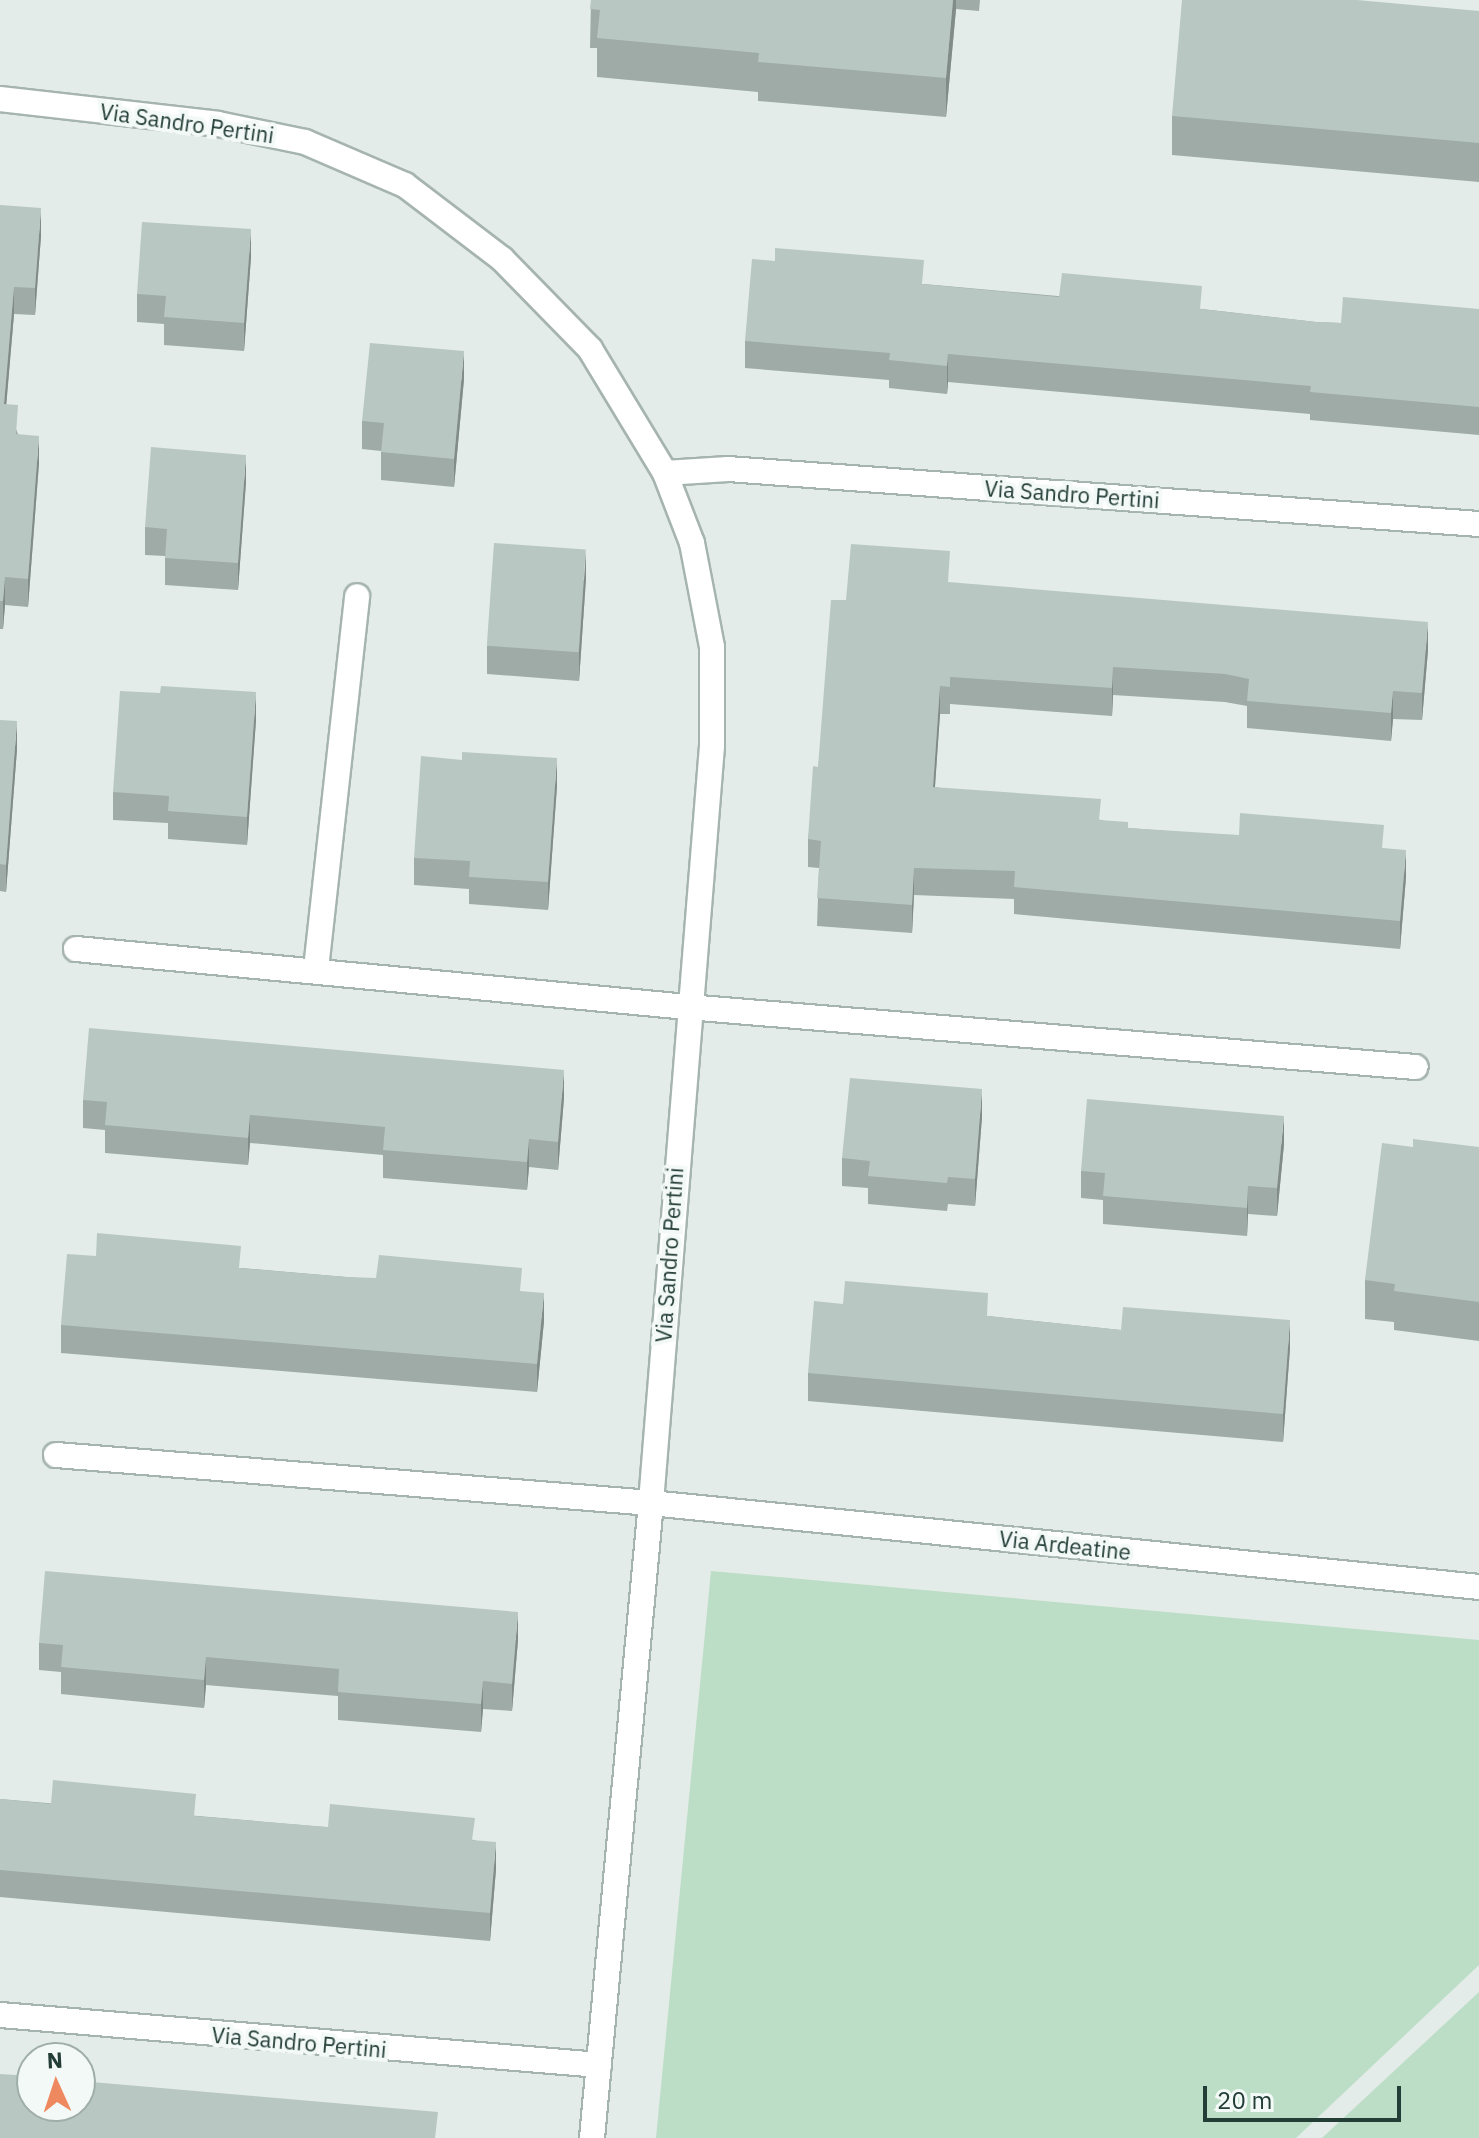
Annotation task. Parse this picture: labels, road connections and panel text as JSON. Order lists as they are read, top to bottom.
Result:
{
  "streets": {
    "street": ["Via Sandro Pertini", "Via Ardeatine"]
  },
  "crossings": [
    ["Via Sandro Pertini", "Via Ardeatine"]
  ],
  "scale_bar": "20 m",
  "north": "top"
}
